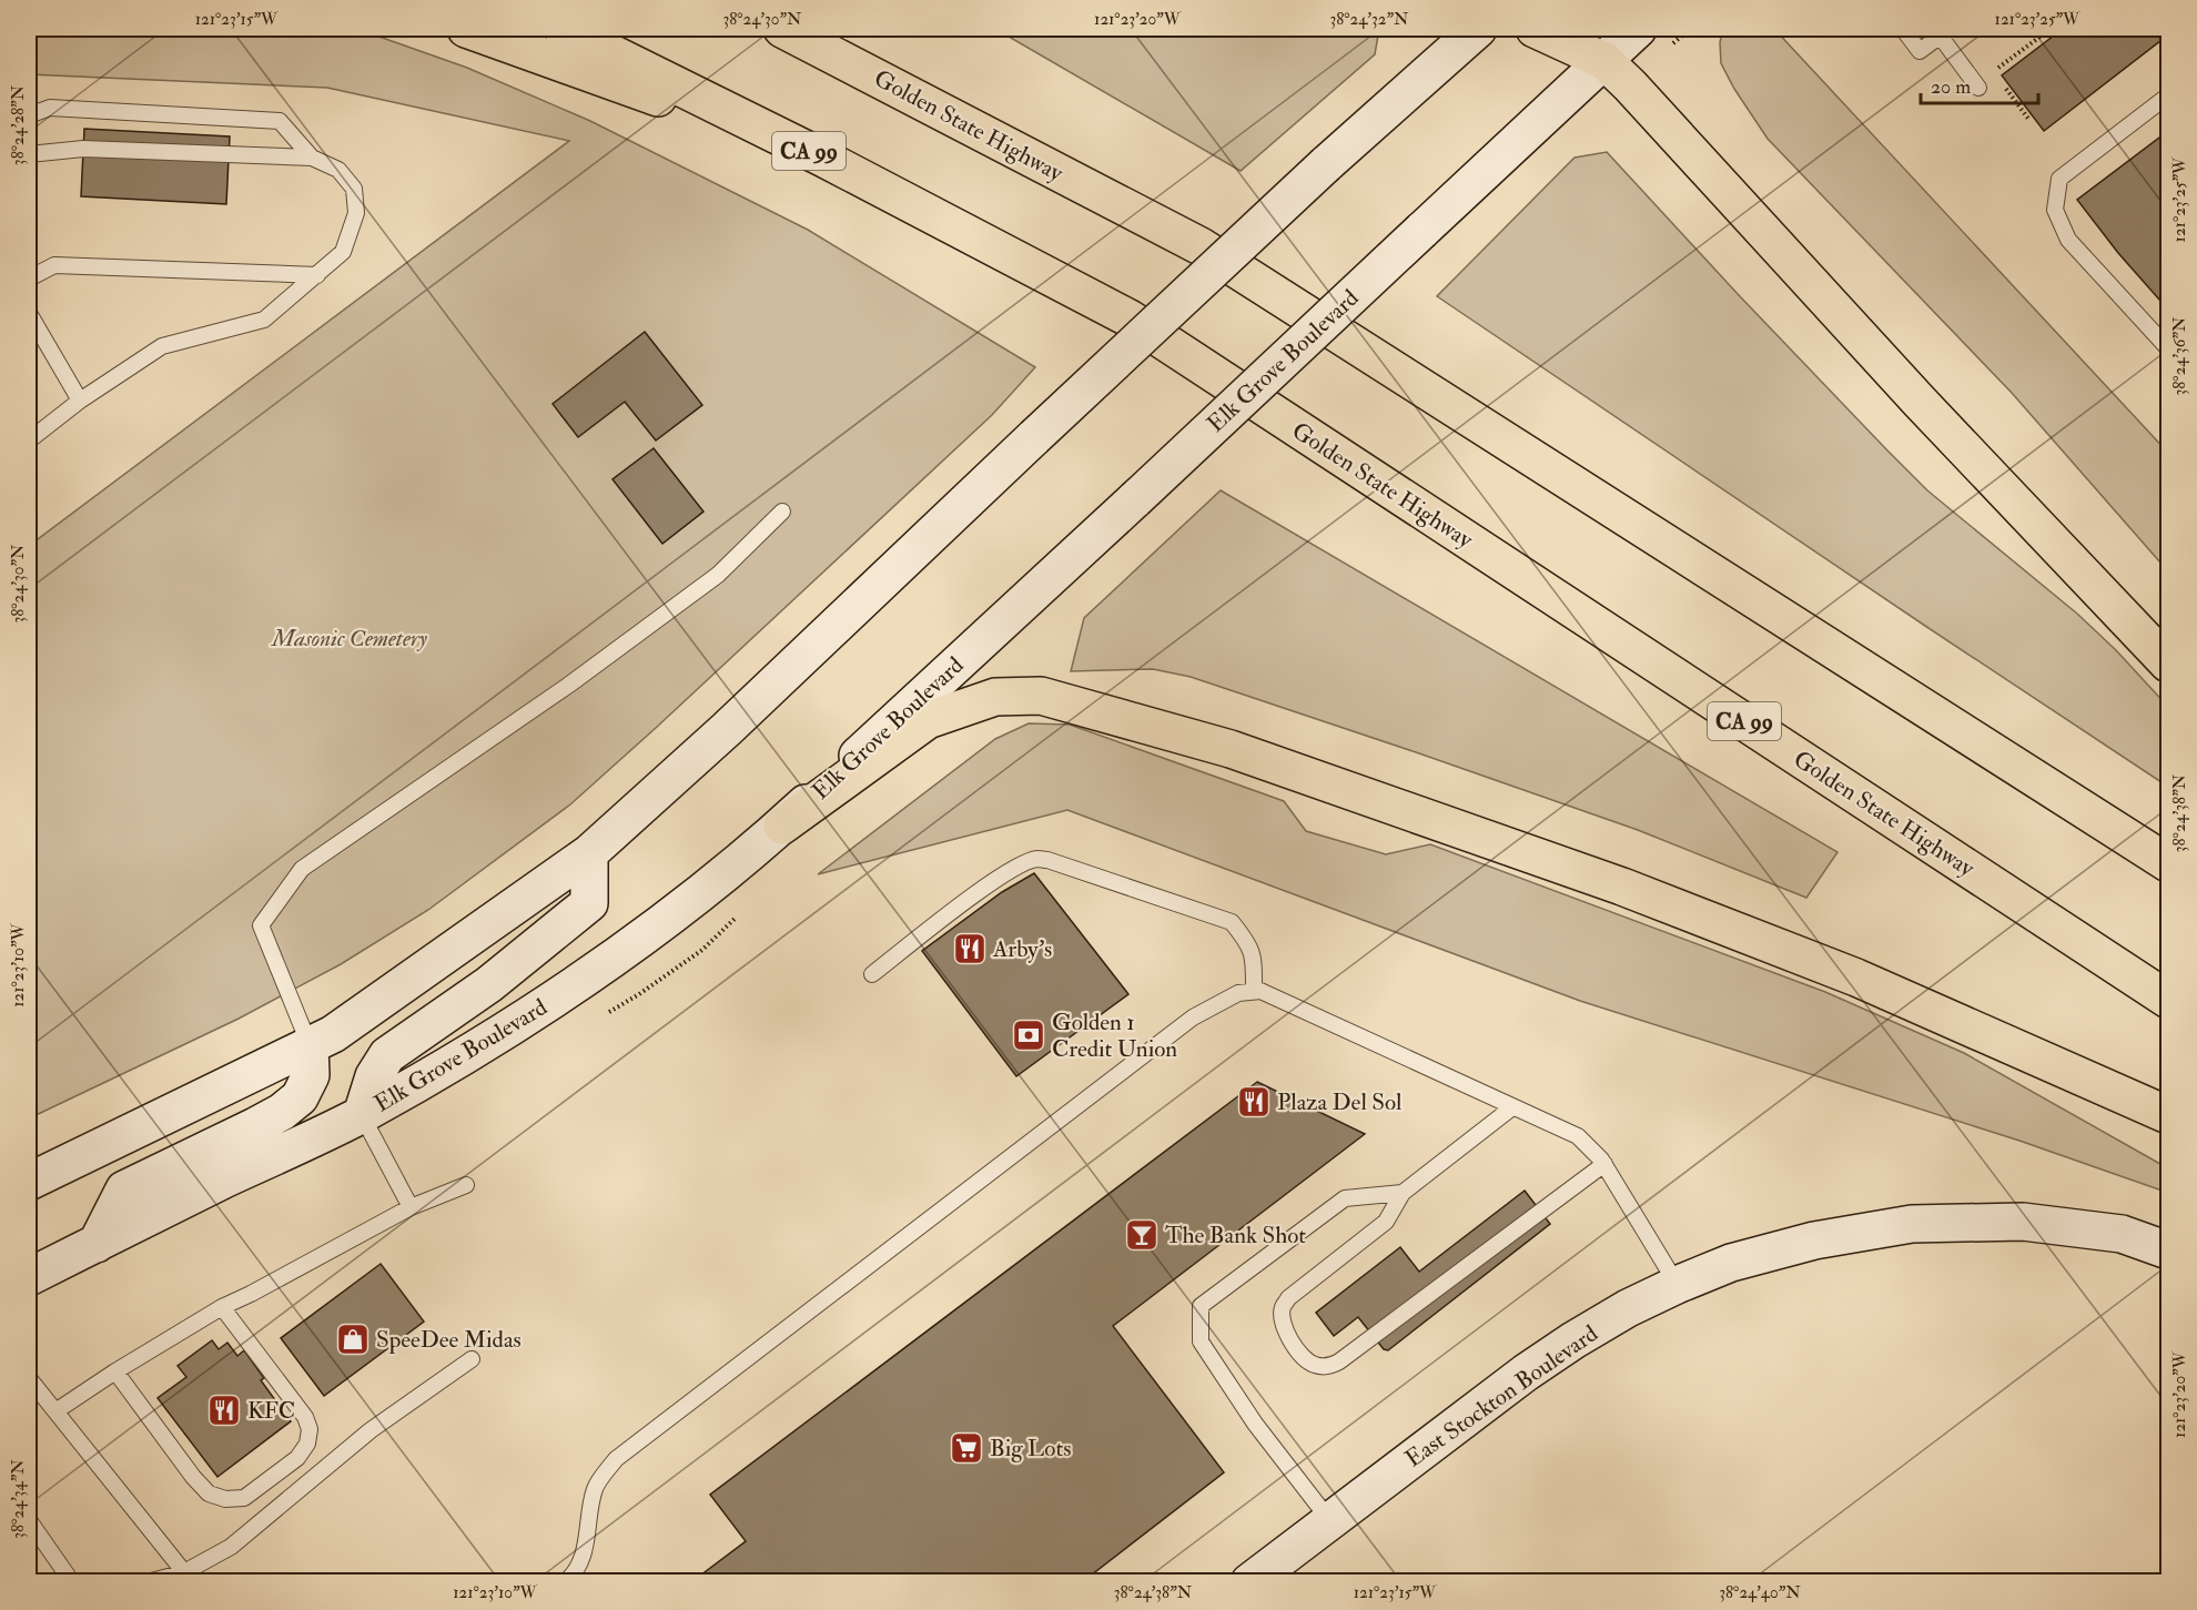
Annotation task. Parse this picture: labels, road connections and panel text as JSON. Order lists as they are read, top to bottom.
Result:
{
  "streets": {
    "highway": ["Golden State Highway", "CA 99"],
    "main road": ["Elk Grove Boulevard", "East Stockton Boulevard"]
  },
  "parks": ["Masonic Cemetery"],
  "places": {
    "restaurant": ["Arby's", "Plaza Del Sol", "KFC"],
    "bank": ["Golden 1 Credit Union"],
    "bar": ["The Bank Shot"],
    "shop": ["SpeeDee Midas"],
    "supermarket": ["Big Lots"]
  },
  "scale_bar": "20 m",
  "coordinates": [
    "121°23'15\"W",
    "38°24'30\"N",
    "121°23'20\"W",
    "38°24'32\"N",
    "121°23'25\"W",
    "38°24'28\"N",
    "38°24'36\"N",
    "38°24'38\"N",
    "121°23'10\"W",
    "38°24'34\"N",
    "38°24'40\"N"
  ]
}
